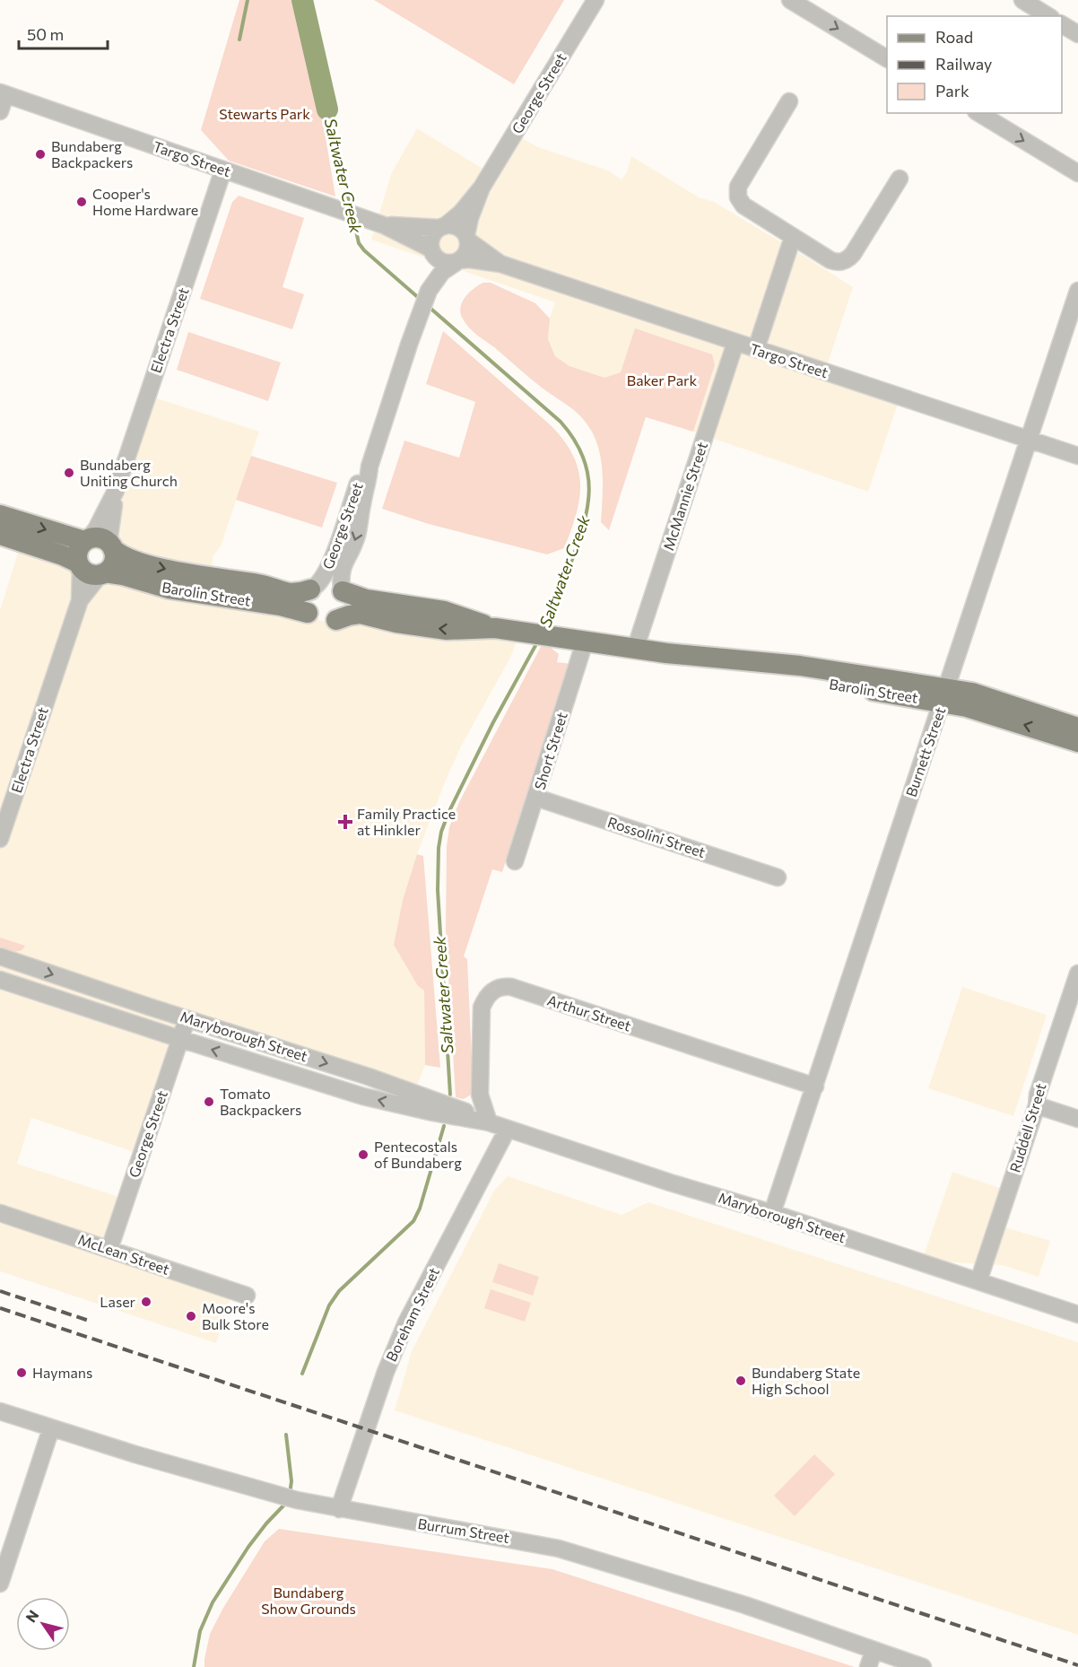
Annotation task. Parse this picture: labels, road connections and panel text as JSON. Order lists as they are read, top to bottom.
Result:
{
  "streets": {
    "main road": ["Barolin Street"],
    "street": [
      "George Street",
      "Targo Street",
      "Electra Street",
      "McMannie Street",
      "Short Street",
      "Burnett Street",
      "Rossolini Street",
      "Arthur Street",
      "Maryborough Street",
      "Ruddell Street",
      "McLean Street",
      "Boreham Street",
      "Burrum Street"
    ]
  },
  "crossings": [
    ["George Street", "Targo Street"],
    ["George Street", "Barolin Street"],
    ["George Street", "Maryborough Street"],
    ["George Street", "McLean Street"],
    ["Targo Street", "Electra Street"],
    ["Targo Street", "McMannie Street"],
    ["Targo Street", "Burnett Street"],
    ["Electra Street", "Barolin Street"],
    ["McMannie Street", "Barolin Street"],
    ["Barolin Street", "Short Street"],
    ["Barolin Street", "Burnett Street"],
    ["Short Street", "Rossolini Street"],
    ["Burnett Street", "Arthur Street"],
    ["Burnett Street", "Maryborough Street"],
    ["Arthur Street", "Maryborough Street"],
    ["Maryborough Street", "Ruddell Street"],
    ["Maryborough Street", "Boreham Street"],
    ["Boreham Street", "Burrum Street"]
  ],
  "water": ["Saltwater Creek"],
  "parks": ["Stewarts Park", "Baker Park", "Bundaberg Show Grounds"],
  "places": {
    "other": [
      "Bundaberg Backpackers",
      "Cooper's Home Hardware",
      "Bundaberg Uniting Church",
      "Tomato Backpackers",
      "Pentecostals of Bundaberg",
      "Laser",
      "Moore's Bulk Store",
      "Haymans",
      "Bundaberg State High School"
    ],
    "health": ["Family Practice at Hinkler"]
  },
  "legend": ["Road", "Railway", "Park"],
  "scale_bar": "50 m",
  "north": "top left"
}
